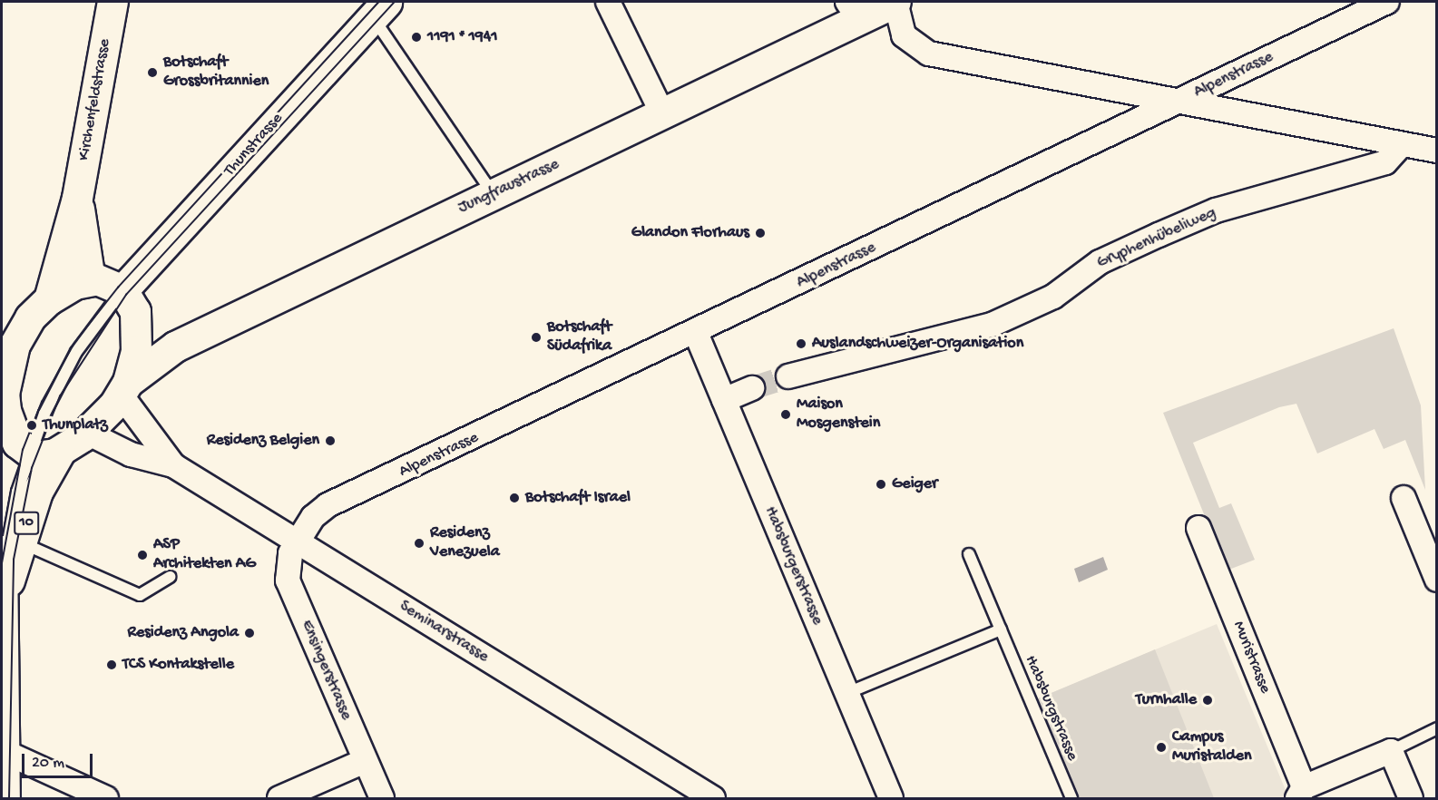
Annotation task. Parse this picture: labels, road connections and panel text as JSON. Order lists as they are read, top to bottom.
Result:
{
  "streets": {
    "main road": [
      "Kirchenfeldstrasse",
      "Thunstrasse",
      "Jungfraustrasse",
      "10"
    ],
    "street": [
      "Alpenstrasse",
      "Gryphenhübeliweg",
      "Habsburgerstrasse",
      "Seminarstrasse",
      "Muristrasse",
      "Ensingerstrasse"
    ],
    "lane": ["Habsburgstrasse"]
  },
  "crossings": [
    ["Alpenstrasse", "Habsburgerstrasse"],
    ["Alpenstrasse", "Seminarstrasse"],
    ["Alpenstrasse", "Ensingerstrasse"],
    ["Jungfraustrasse", "Seminarstrasse"],
    ["Seminarstrasse", "Ensingerstrasse"]
  ],
  "places": [
    "1191 * 1941",
    "Botschaft Grossbritannien",
    "Glandon Florhaus",
    "Botschaft Südafrika",
    "Auslandschweizer-Organisation",
    "Maison Mosgenstein",
    "Thunplatz",
    "Residenz Belgien",
    "Geiger",
    "Botschaft Israel",
    "Residenz Venezuela",
    "ASP Architekten AG",
    "Residenz Angola",
    "TCS Kontakstelle",
    "Turnhalle",
    "Campus Muristalden"
  ],
  "scale_bar": "20 m"
}
